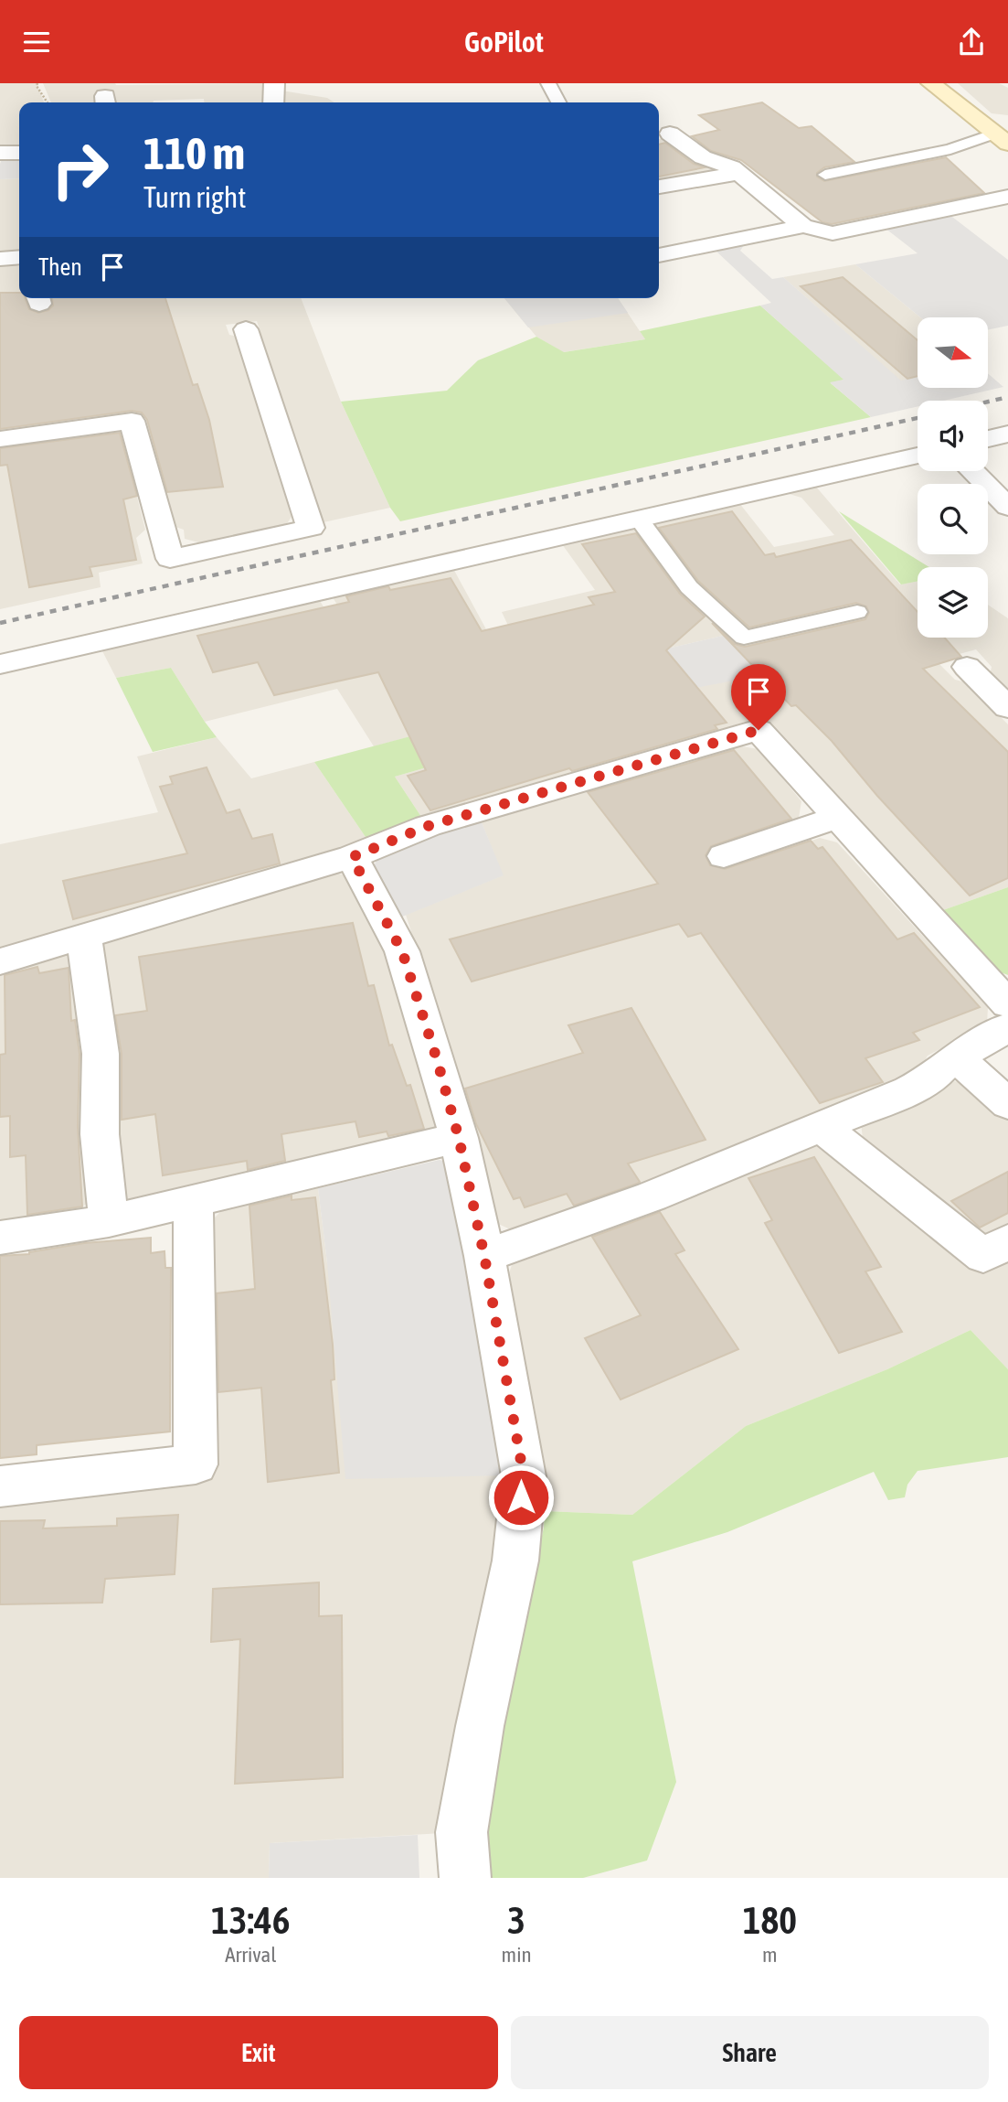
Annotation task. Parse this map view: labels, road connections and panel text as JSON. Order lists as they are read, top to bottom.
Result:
{
  "north": "right",
  "page": {
    "header": "GoPilot",
    "turn": ["110 m", "Turn right"],
    "then": "Then",
    "eta": [
      "13:46",
      "Arrival",
      "3",
      "min",
      "180",
      "m"
    ],
    "buttons": ["Exit", "Share"]
  }
}
